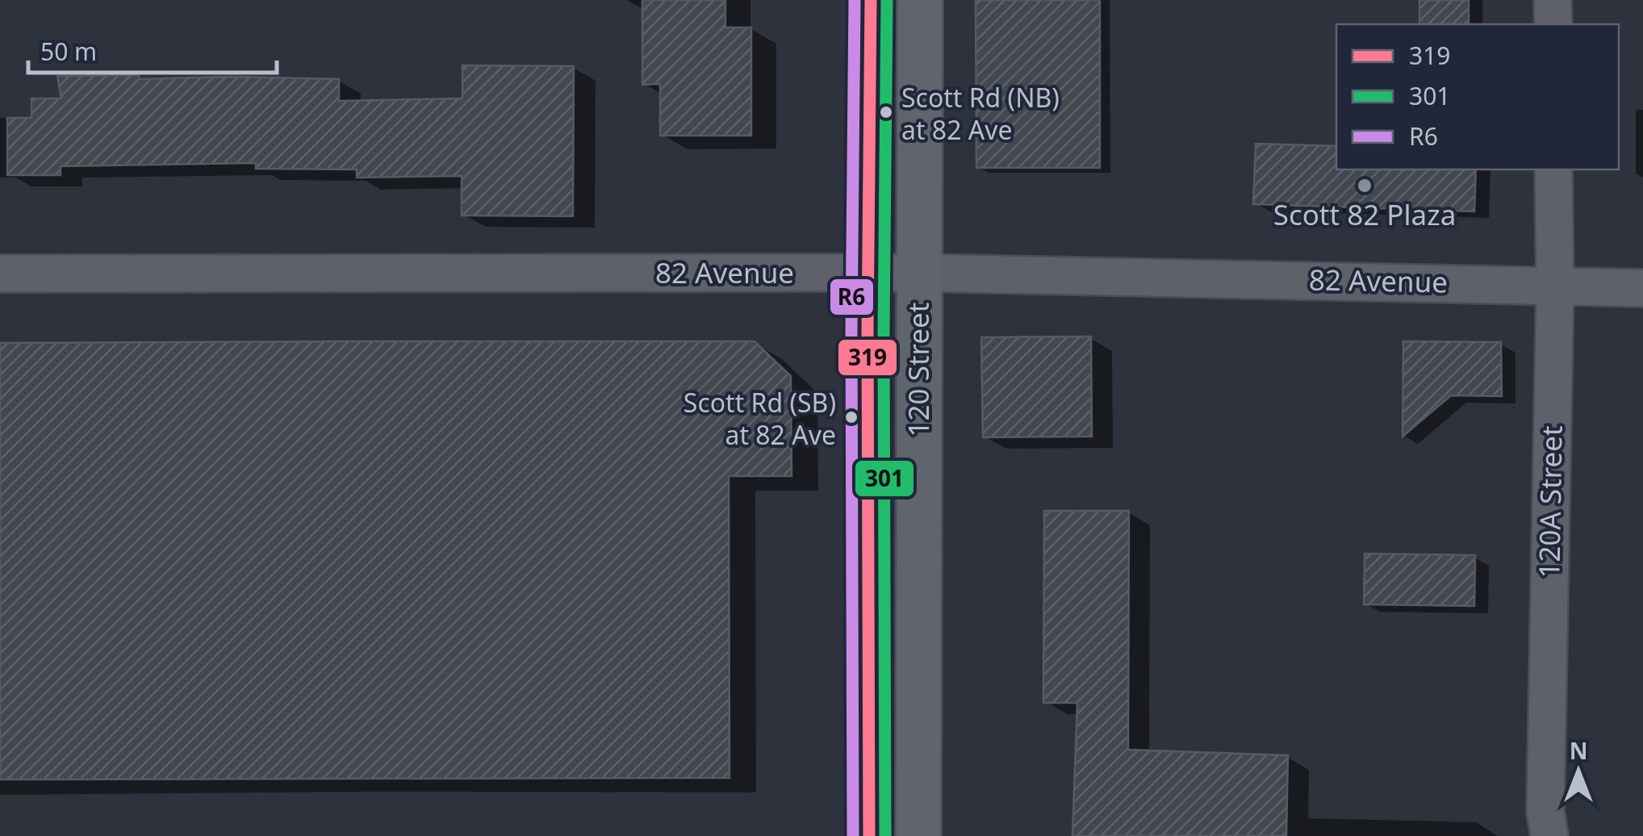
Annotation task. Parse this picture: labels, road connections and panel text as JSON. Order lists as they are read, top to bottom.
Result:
{
  "streets": {
    "main road": ["120 Street"],
    "street": ["82 Avenue", "120A Street"]
  },
  "crossings": [
    ["82 Avenue", "120 Street"],
    ["82 Avenue", "120A Street"]
  ],
  "places": ["Scott Rd (NB) at 82 Ave", "Scott 82 Plaza", "Scott Rd (SB) at 82 Ave"],
  "lines": ["transit line 319", "transit line 301", "transit line R6"],
  "legend": ["319", "301", "R6"],
  "scale_bar": "50 m",
  "north": "top"
}
